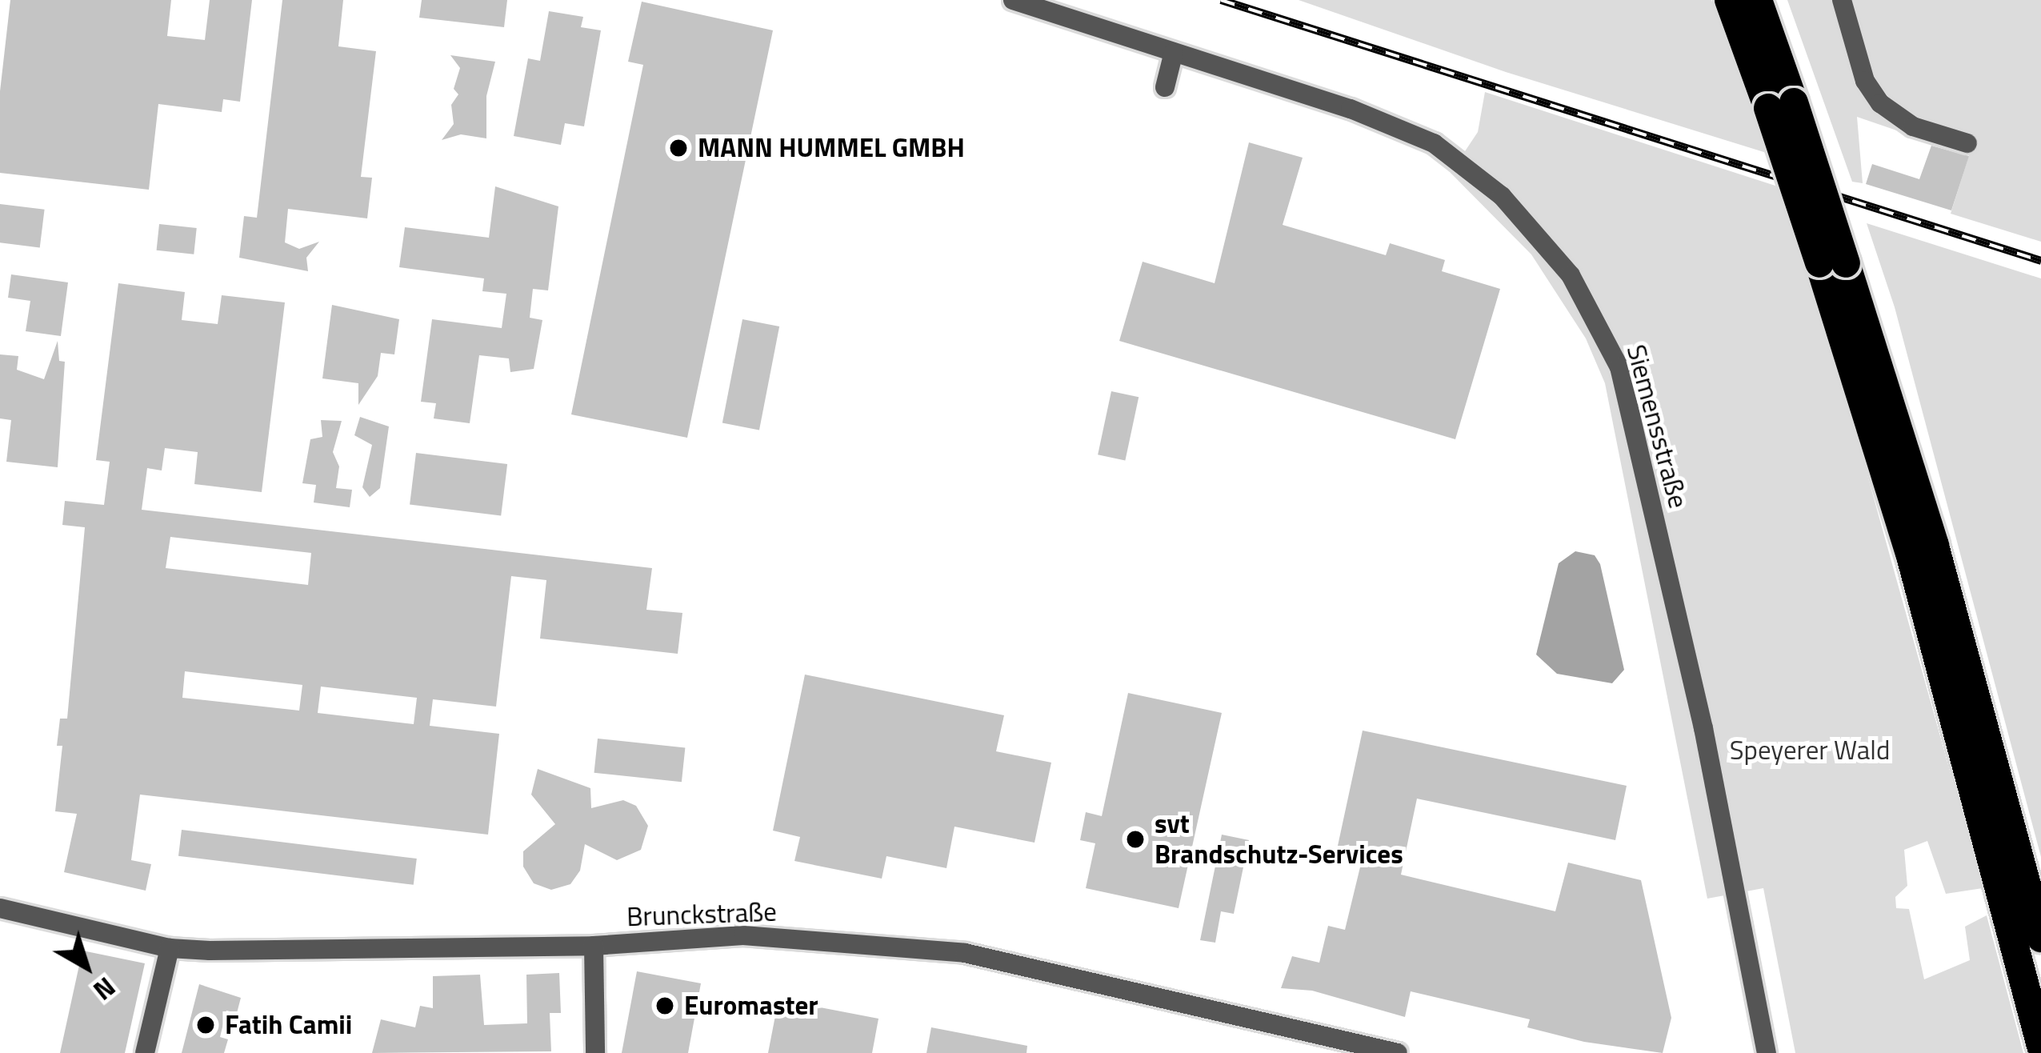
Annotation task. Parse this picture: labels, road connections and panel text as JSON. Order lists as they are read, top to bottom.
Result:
{
  "streets": {
    "street": ["Siemensstraße", "Brunckstraße"]
  },
  "parks": ["Speyerer Wald"],
  "places": [
    "MANN HUMMEL GMBH",
    "svt Brandschutz-Services",
    "Euromaster",
    "Fatih Camii"
  ],
  "north": "bottom right"
}
